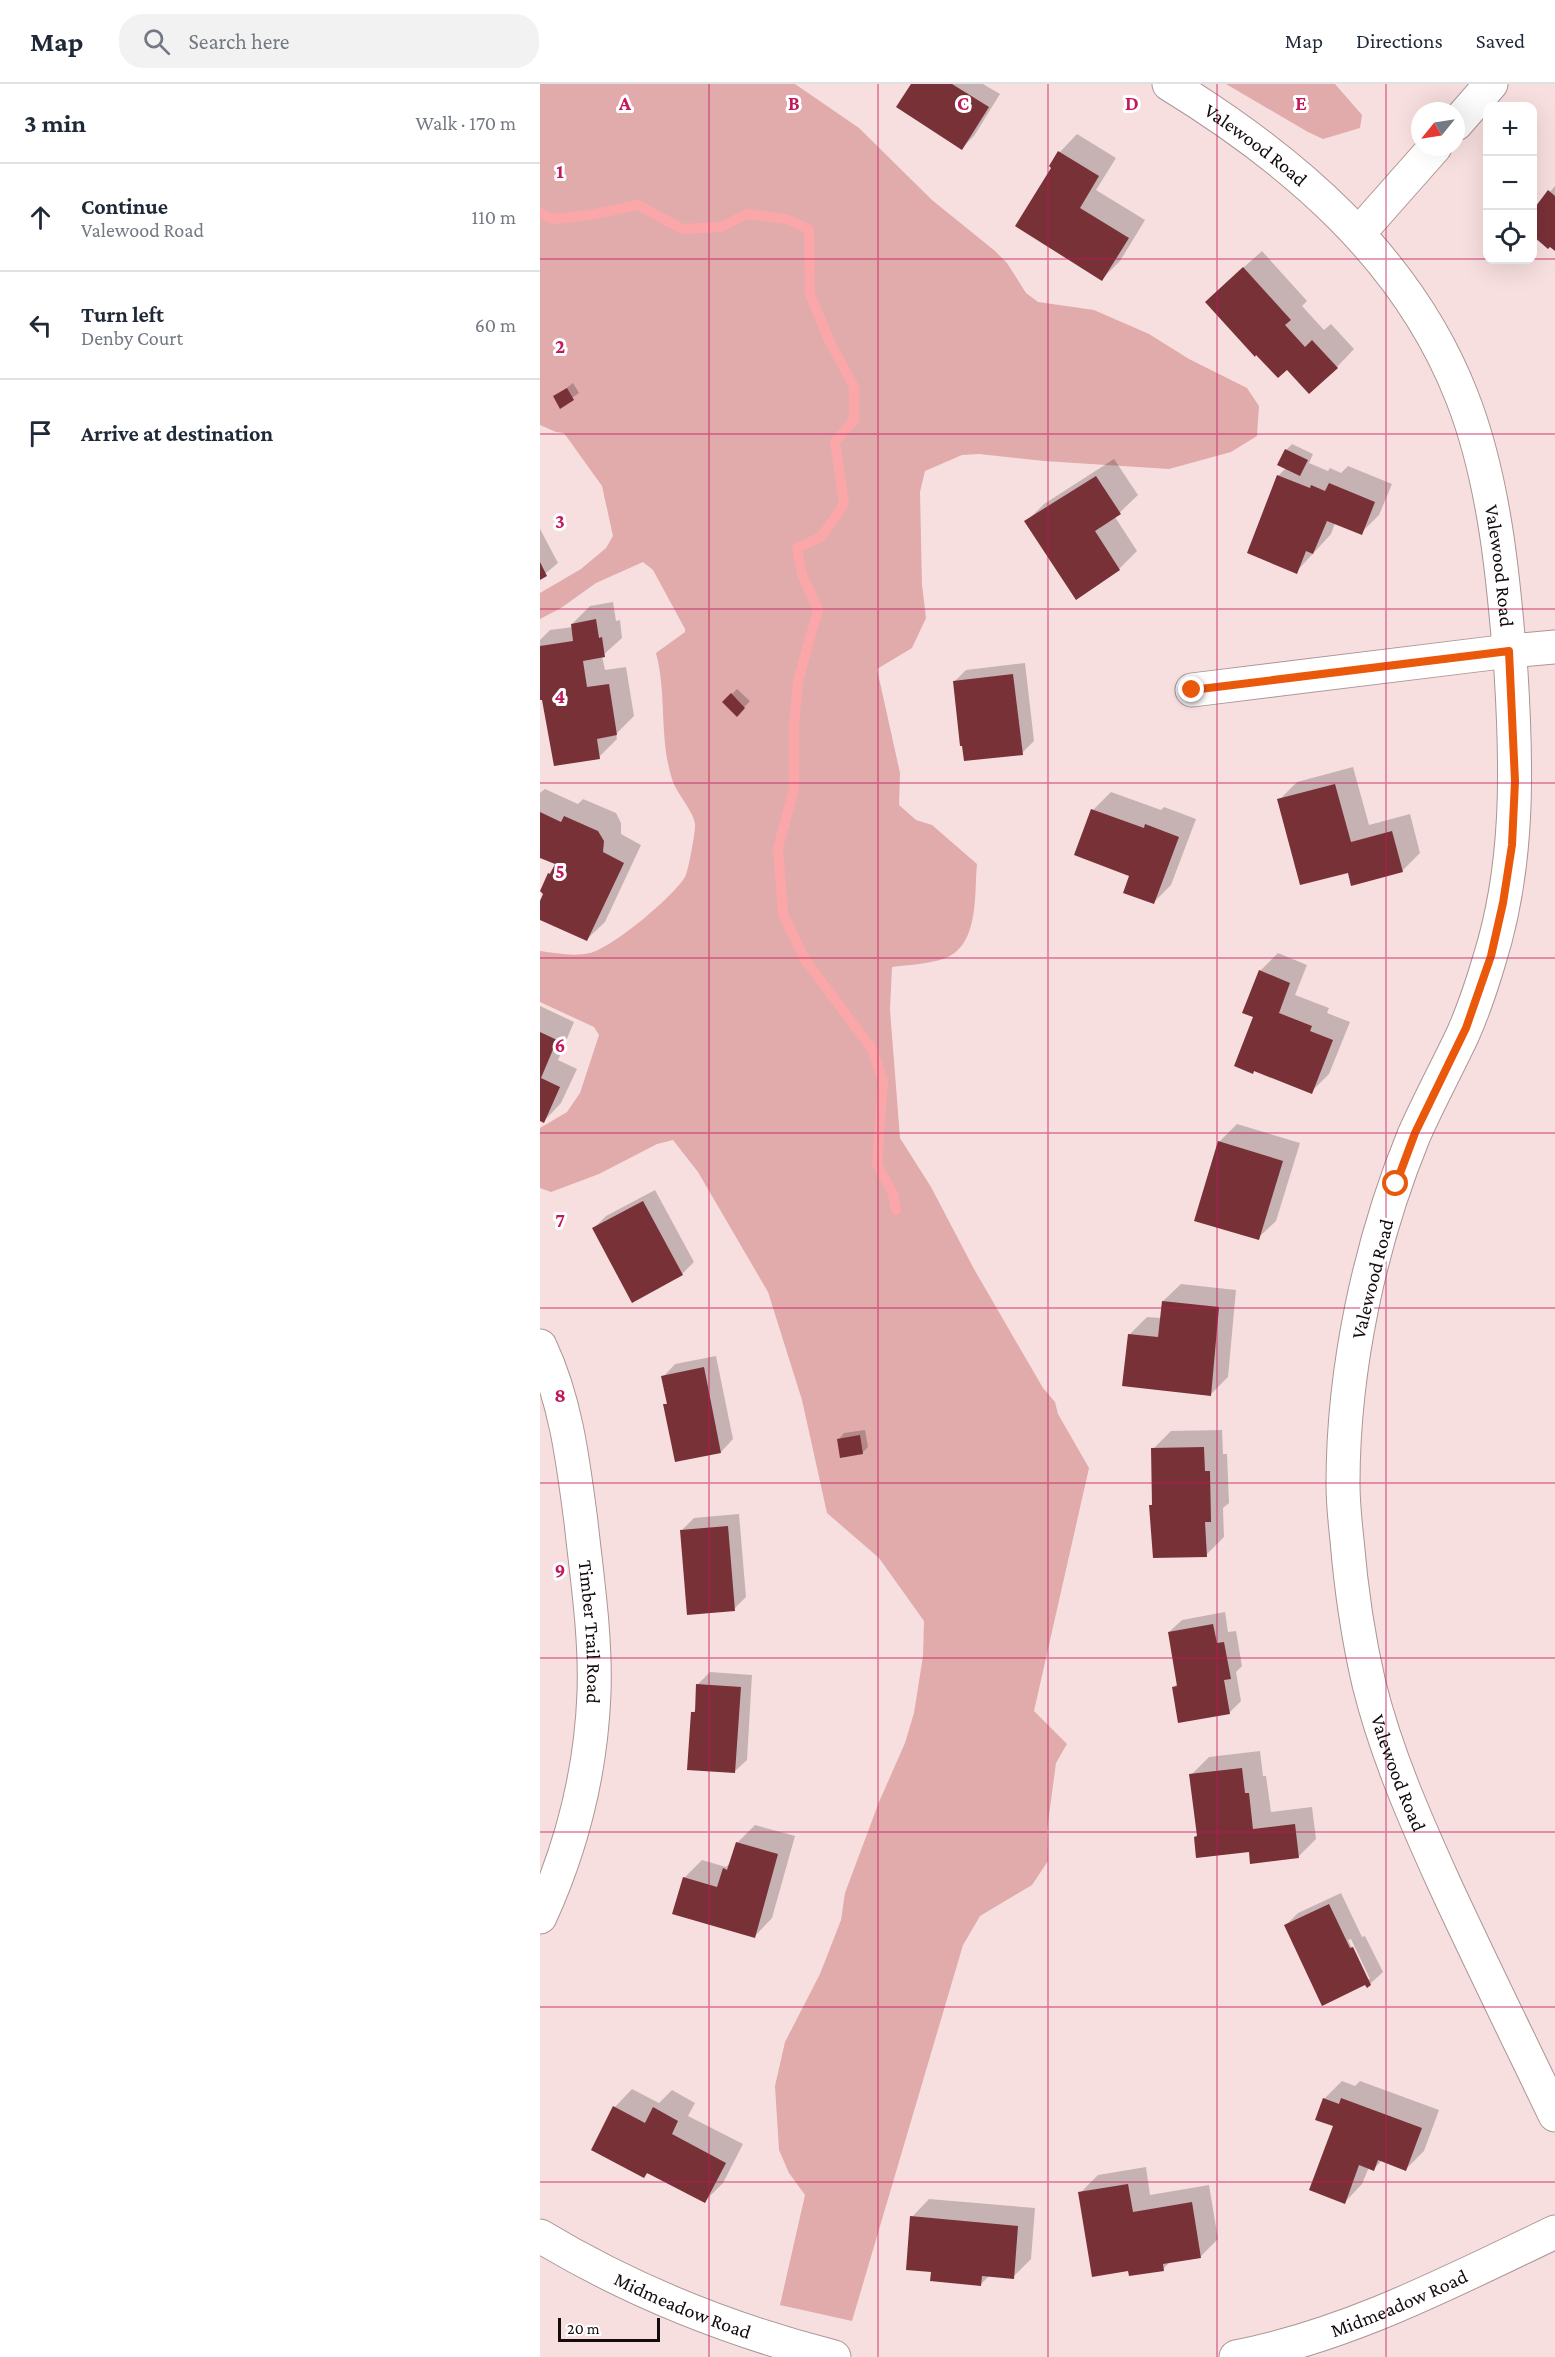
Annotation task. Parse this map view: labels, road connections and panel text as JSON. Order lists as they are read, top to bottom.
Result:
{
  "streets": {
    "street": ["Valewood Road", "Timber Trail Road", "Midmeadow Road"]
  },
  "scale_bar": "20 m",
  "north": "bottom left",
  "page": {
    "header": "Map",
    "search": "Search here",
    "nav": ["Map", "Directions", "Saved"],
    "heading": ["3 min", "Walk · 170 m"],
    "map_buttons": ["+", "−"],
    "list": [
      ["Continue", "Valewood Road", "110 m"],
      ["Turn left", "Denby Court", "60 m"],
      "Arrive at destination"
    ],
    "scale": "20 m"
  },
  "grid": {
    "columns": [
      "A",
      "B",
      "C",
      "D",
      "E"
    ],
    "rows": [
      "1",
      "2",
      "3",
      "4",
      "5",
      "6",
      "7",
      "8",
      "9"
    ]
  }
}
